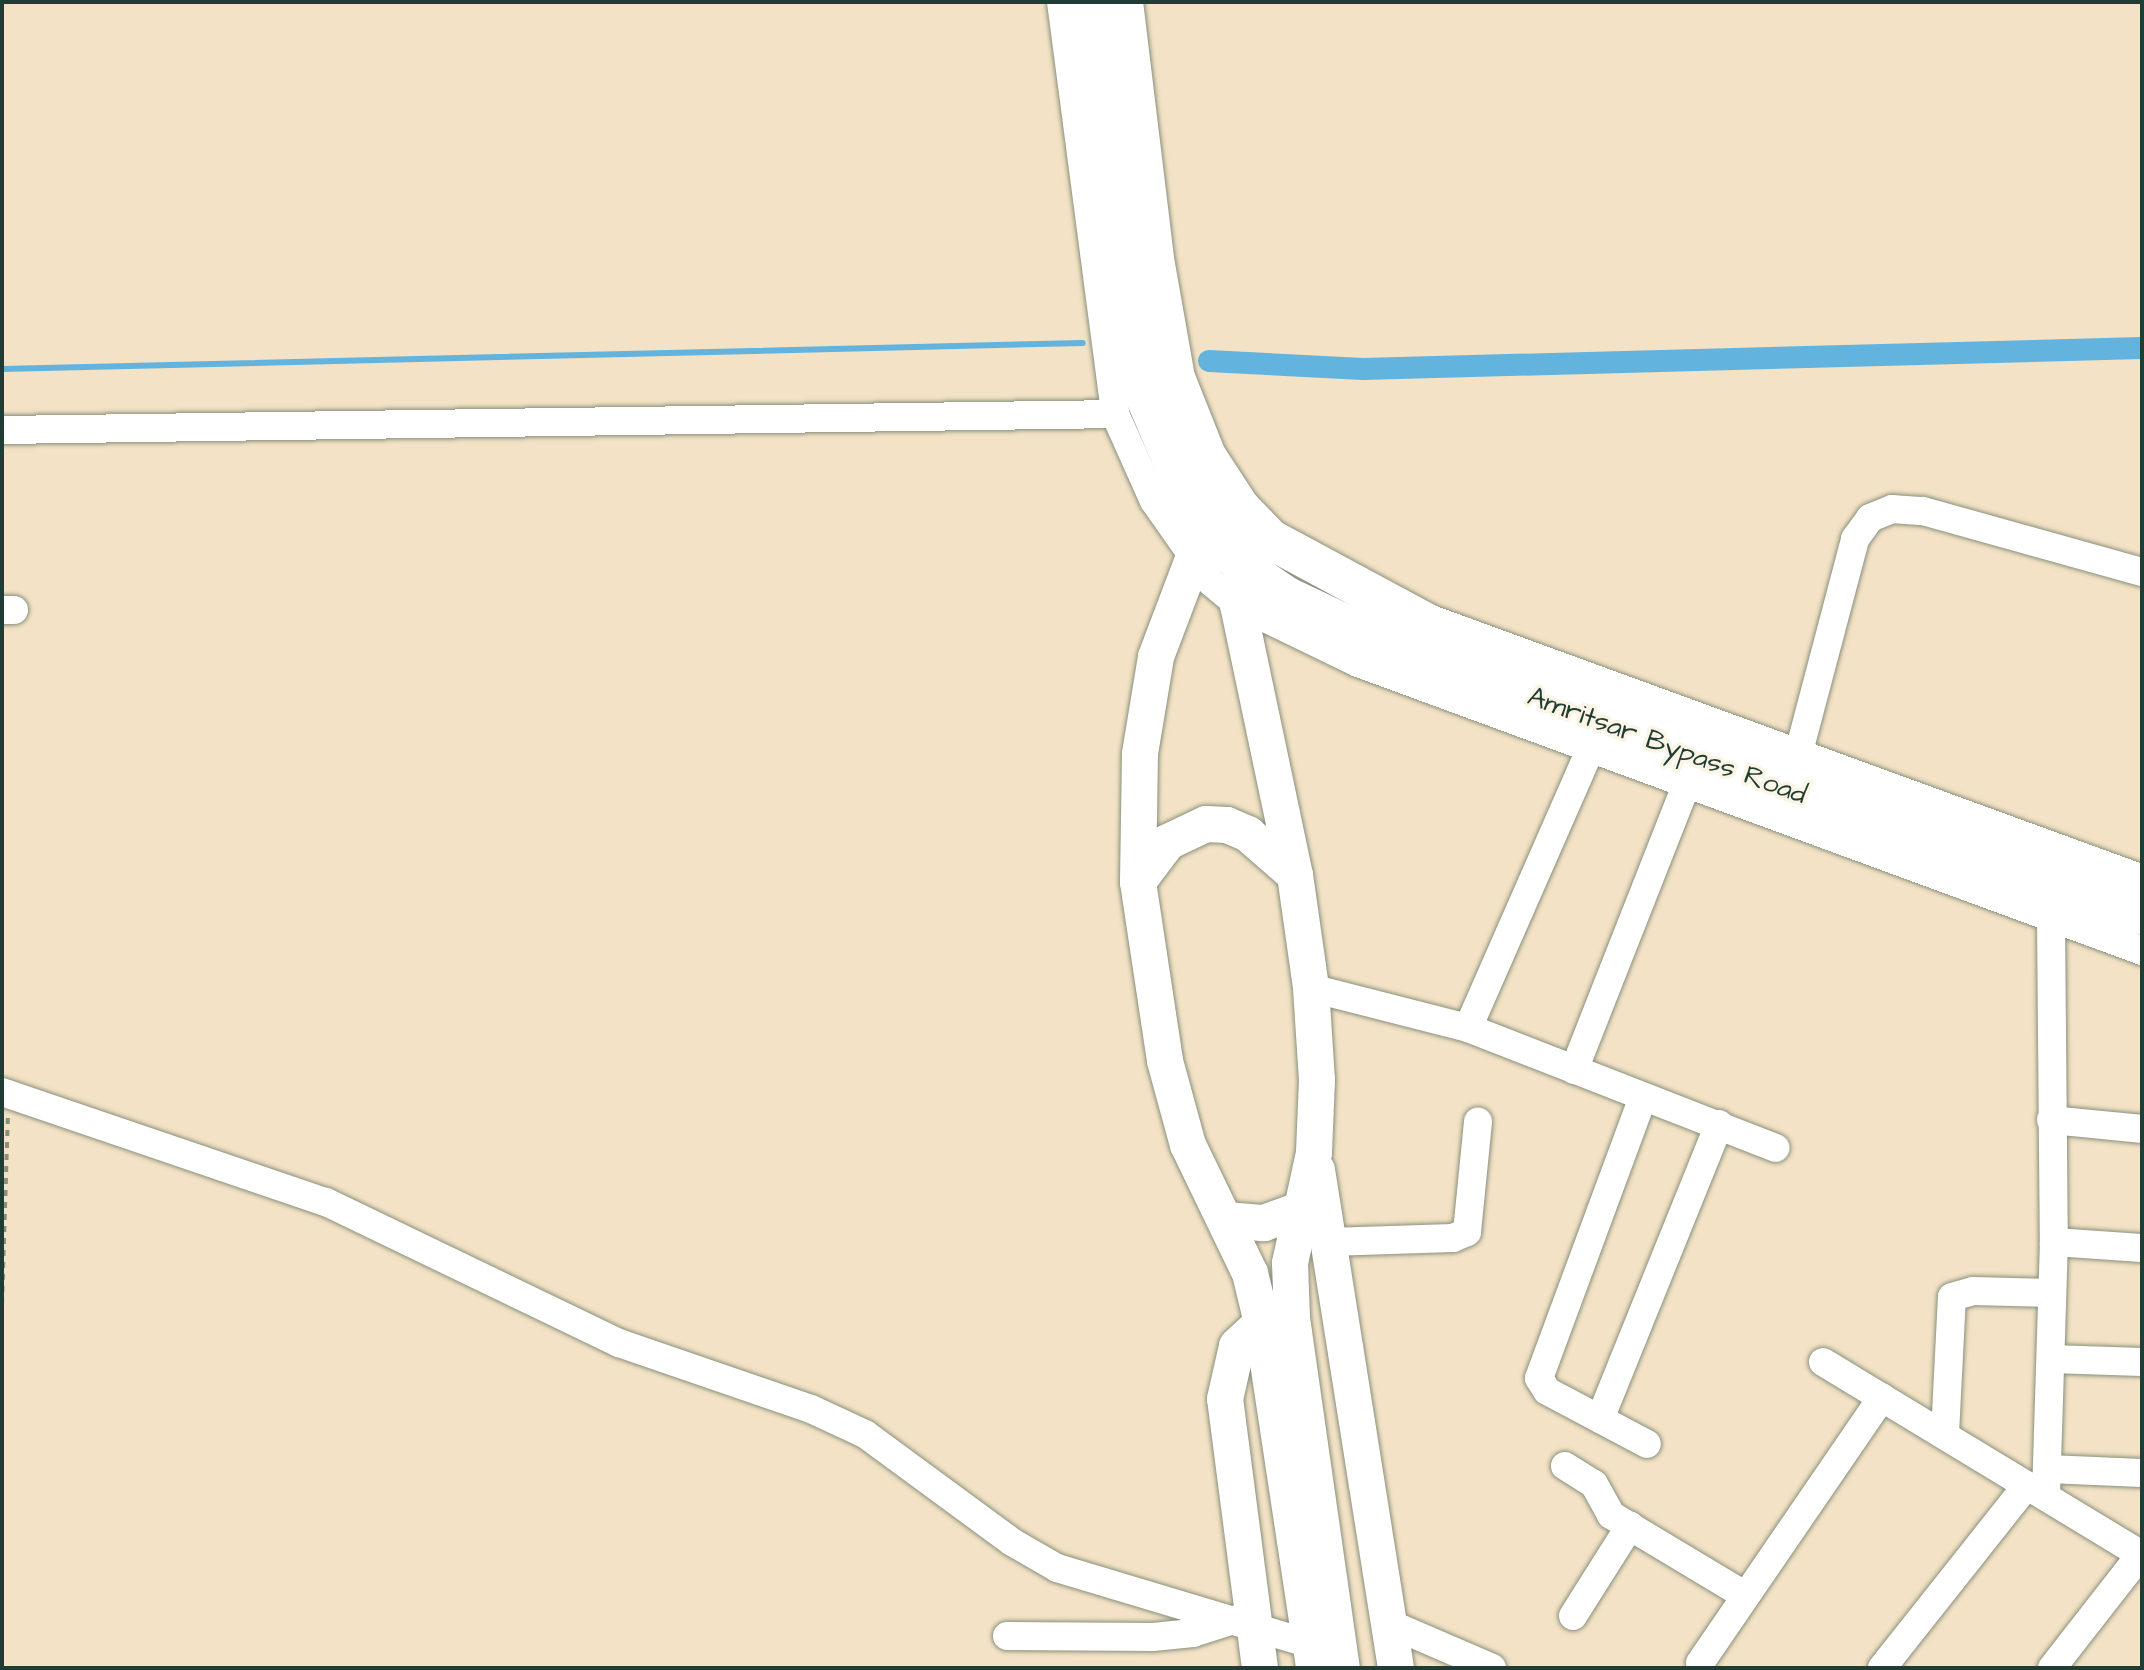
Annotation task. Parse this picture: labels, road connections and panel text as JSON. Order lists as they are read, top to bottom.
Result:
{
  "streets": {
    "highway": ["Amritsar Bypass Road"]
  }
}
